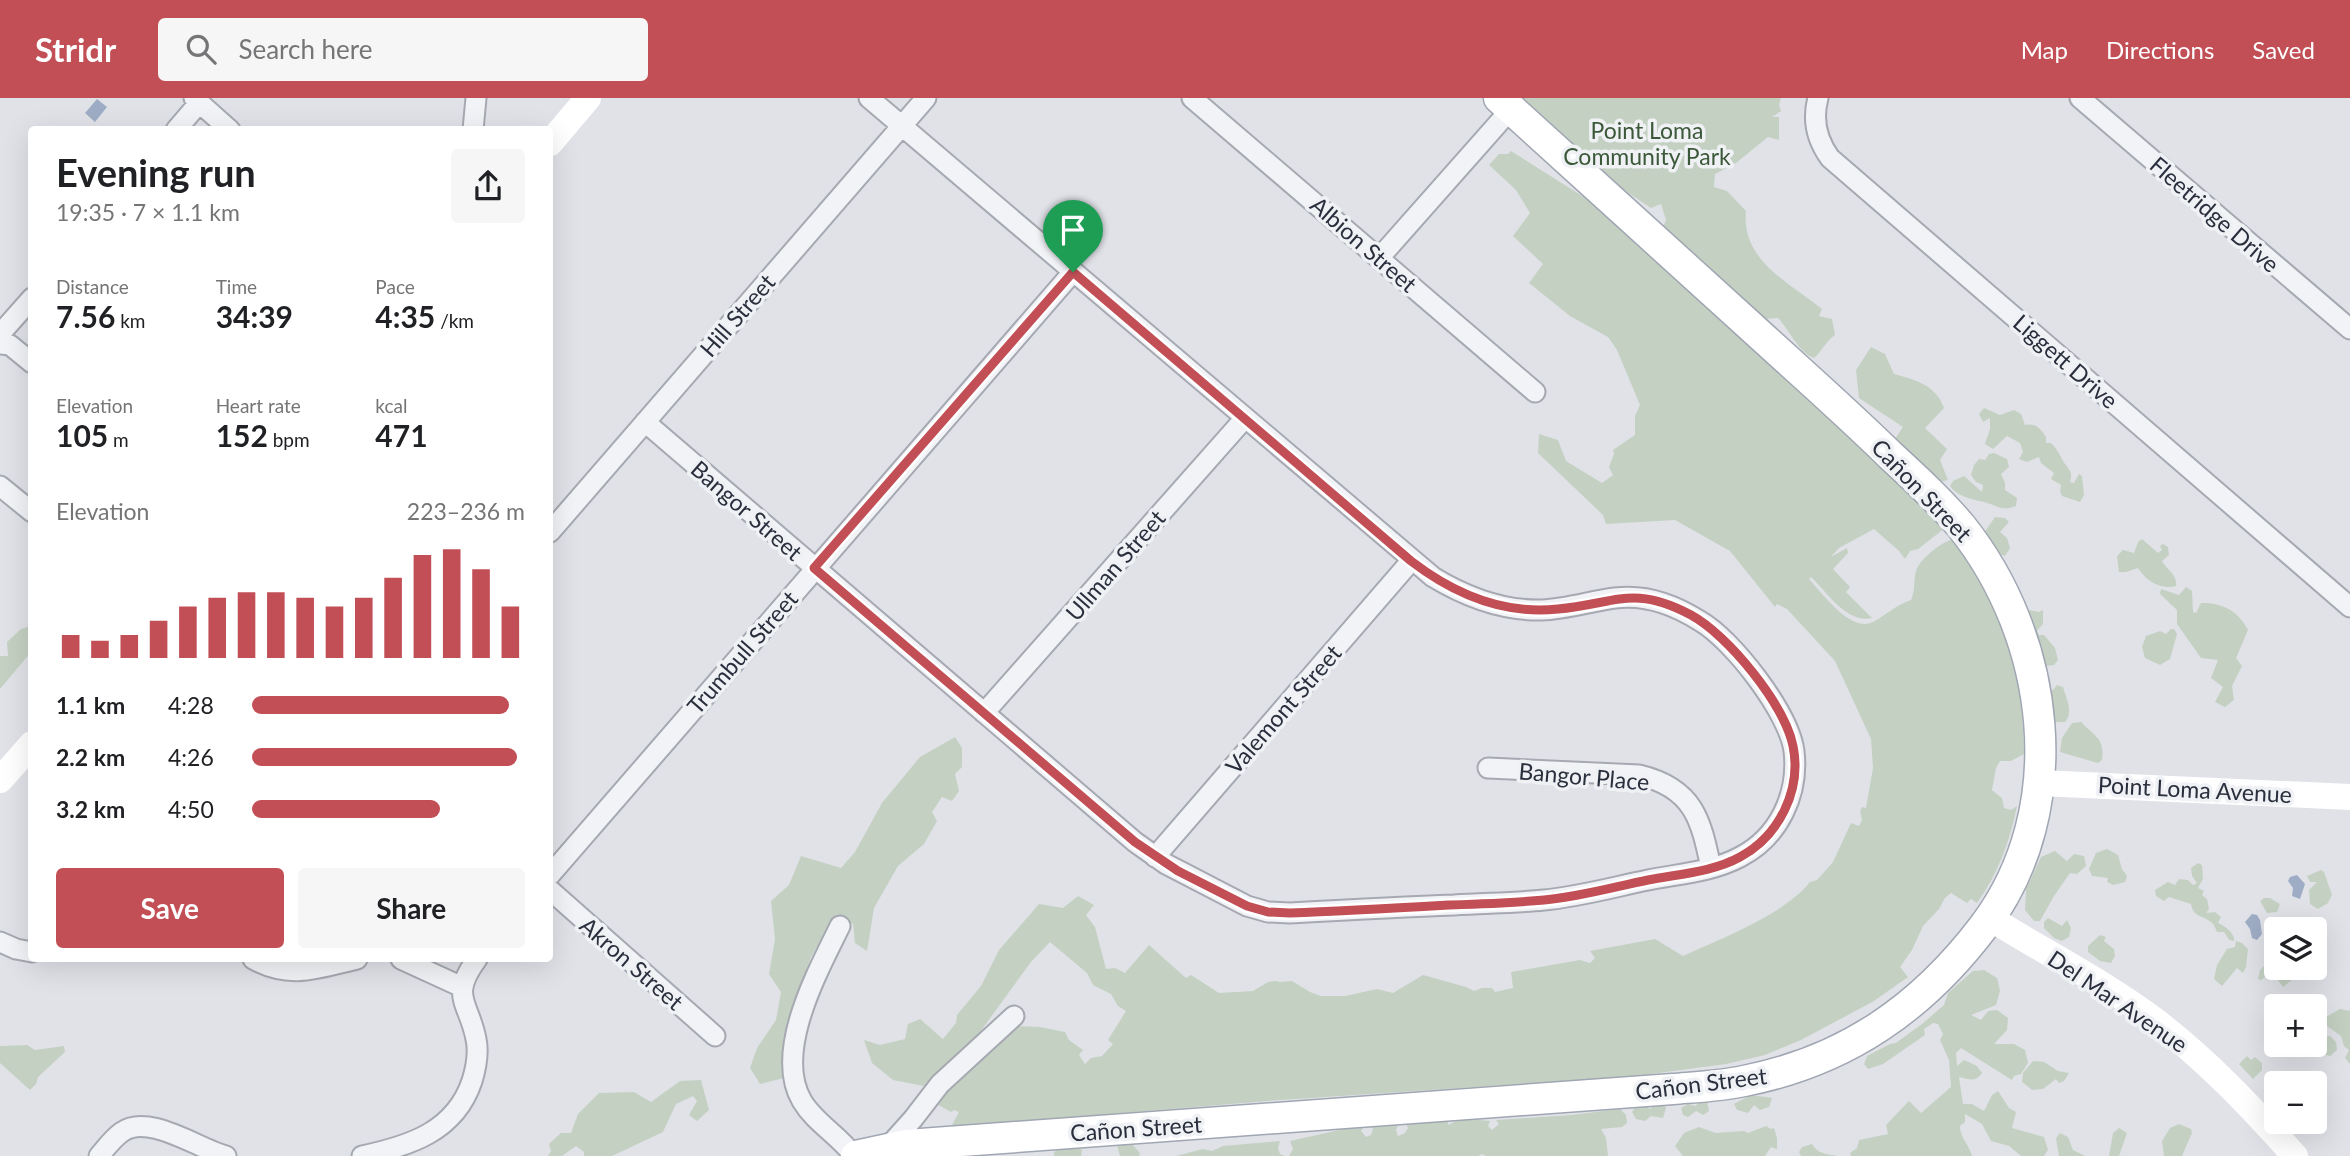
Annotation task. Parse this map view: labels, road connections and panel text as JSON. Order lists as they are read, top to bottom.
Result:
{
  "streets": {
    "main road": ["Cañon Street"],
    "street": [
      "Fleetridge Drive",
      "Albion Street",
      "Hill Street",
      "Liggett Drive",
      "Bangor Street",
      "Ullman Street",
      "Trumbull Street",
      "Valemont Street",
      "Bangor Place",
      "Point Loma Avenue",
      "Akron Street",
      "Del Mar Avenue"
    ]
  },
  "crossings": [
    ["Hill Street", "Bangor Street"],
    ["Cañon Street", "Point Loma Avenue"],
    ["Cañon Street", "Del Mar Avenue"],
    ["Bangor Street", "Ullman Street"],
    ["Bangor Street", "Trumbull Street"],
    ["Bangor Street", "Valemont Street"],
    ["Bangor Street", "Bangor Place"]
  ],
  "parks": ["Point Loma Community Park"],
  "page": {
    "header": "Stridr",
    "search": "Search here",
    "nav": ["Map", "Directions", "Saved"],
    "heading": ["Evening run", "19:35 · 7 × 1.1 km"],
    "stats": [
      ["Distance", "7.56 km"],
      ["Time", "34:39"],
      ["Pace", "4:35 /km"],
      ["Elevation", "105 m"],
      ["Heart rate", "152 bpm"],
      ["kcal", "471"]
    ],
    "chart": ["Elevation", "223–236 m"],
    "list": [
      {
        "name": "1.1 km",
        "note": "4:28"
      },
      {
        "name": "2.2 km",
        "note": "4:26"
      },
      {
        "name": "3.2 km",
        "note": "4:50"
      }
    ],
    "buttons": ["Save", "Share"],
    "map_buttons": ["+", "−"]
  }
}
